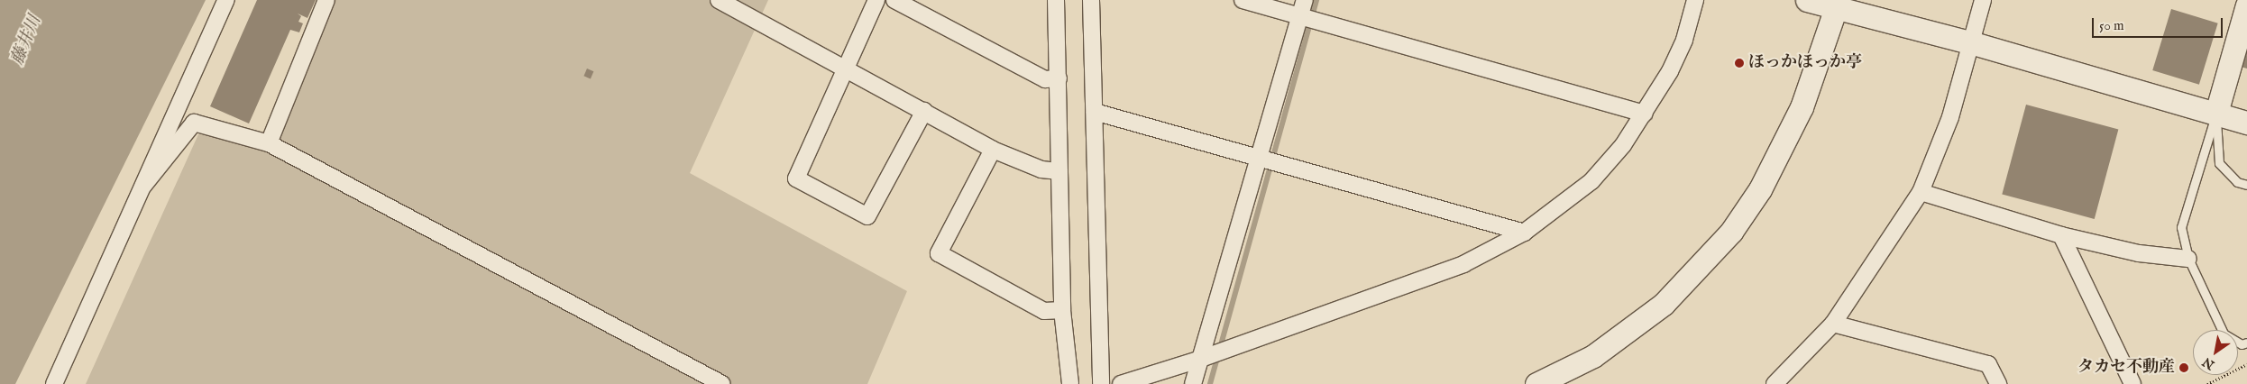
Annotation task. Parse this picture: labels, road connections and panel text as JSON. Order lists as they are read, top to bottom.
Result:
{
  "water": ["藤井川"],
  "places": ["ほっかほっか亭", "タカセ不動産"],
  "scale_bar": "50 m",
  "north": "bottom left"
}
